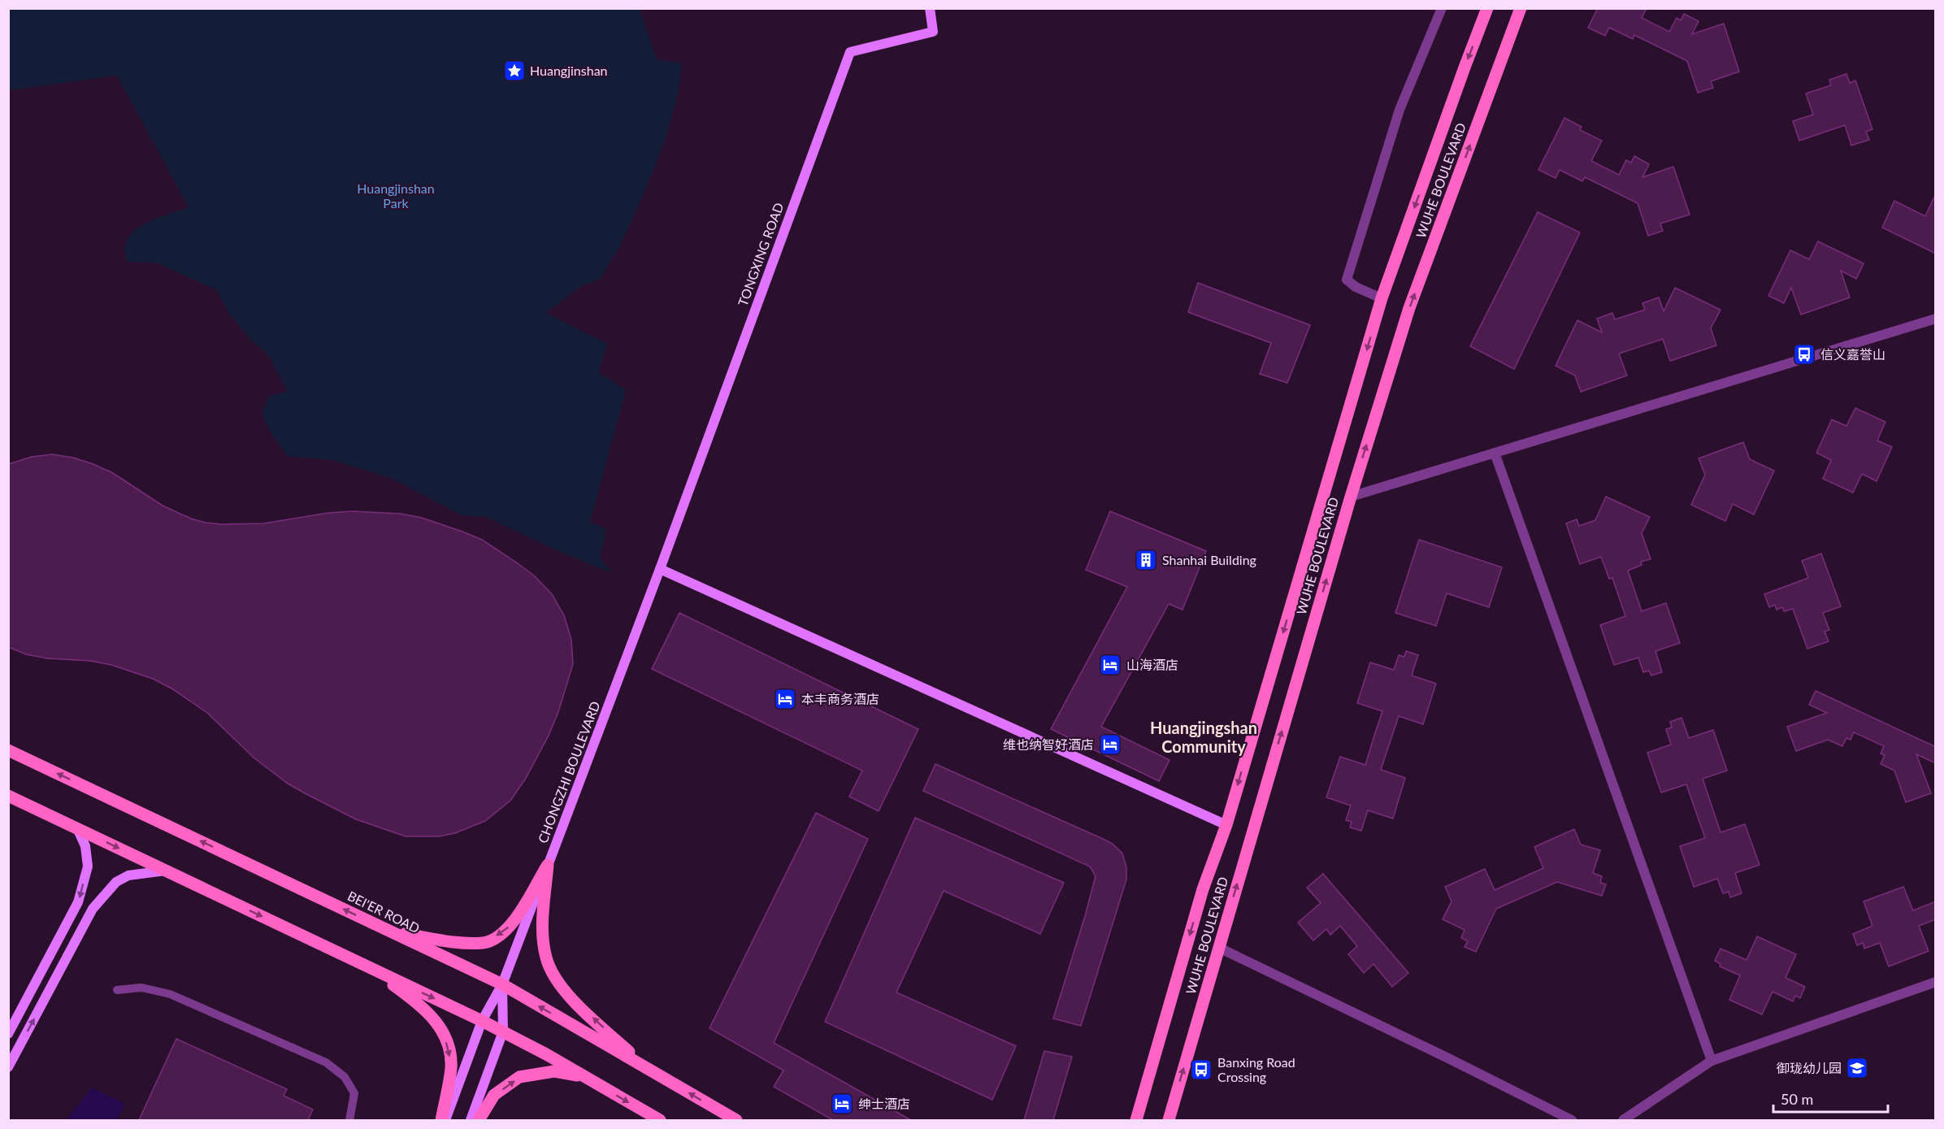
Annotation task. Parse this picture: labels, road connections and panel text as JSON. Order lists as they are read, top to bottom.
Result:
{
  "streets": {
    "main road": ["WUHE BOULEVARD", "BEI'ER ROAD"],
    "street": ["TONGXING ROAD", "CHONGZHI BOULEVARD"]
  },
  "crossings": [
    ["TONGXING ROAD", "CHONGZHI BOULEVARD"],
    ["CHONGZHI BOULEVARD", "BEI'ER ROAD"]
  ],
  "districts": ["Huangjingshan Community"],
  "parks": ["Huangjinshan Park"],
  "places": {
    "place": ["Huangjinshan"],
    "bus stop": ["信义嘉誉山", "Banxing Road Crossing"],
    "building": ["Shanhai Building"],
    "hotel": [
      "山海酒店",
      "本丰商务酒店",
      "维也纳智好酒店",
      "绅士酒店"
    ],
    "school or university": ["御珑幼儿园"]
  },
  "scale_bar": "50 m"
}
